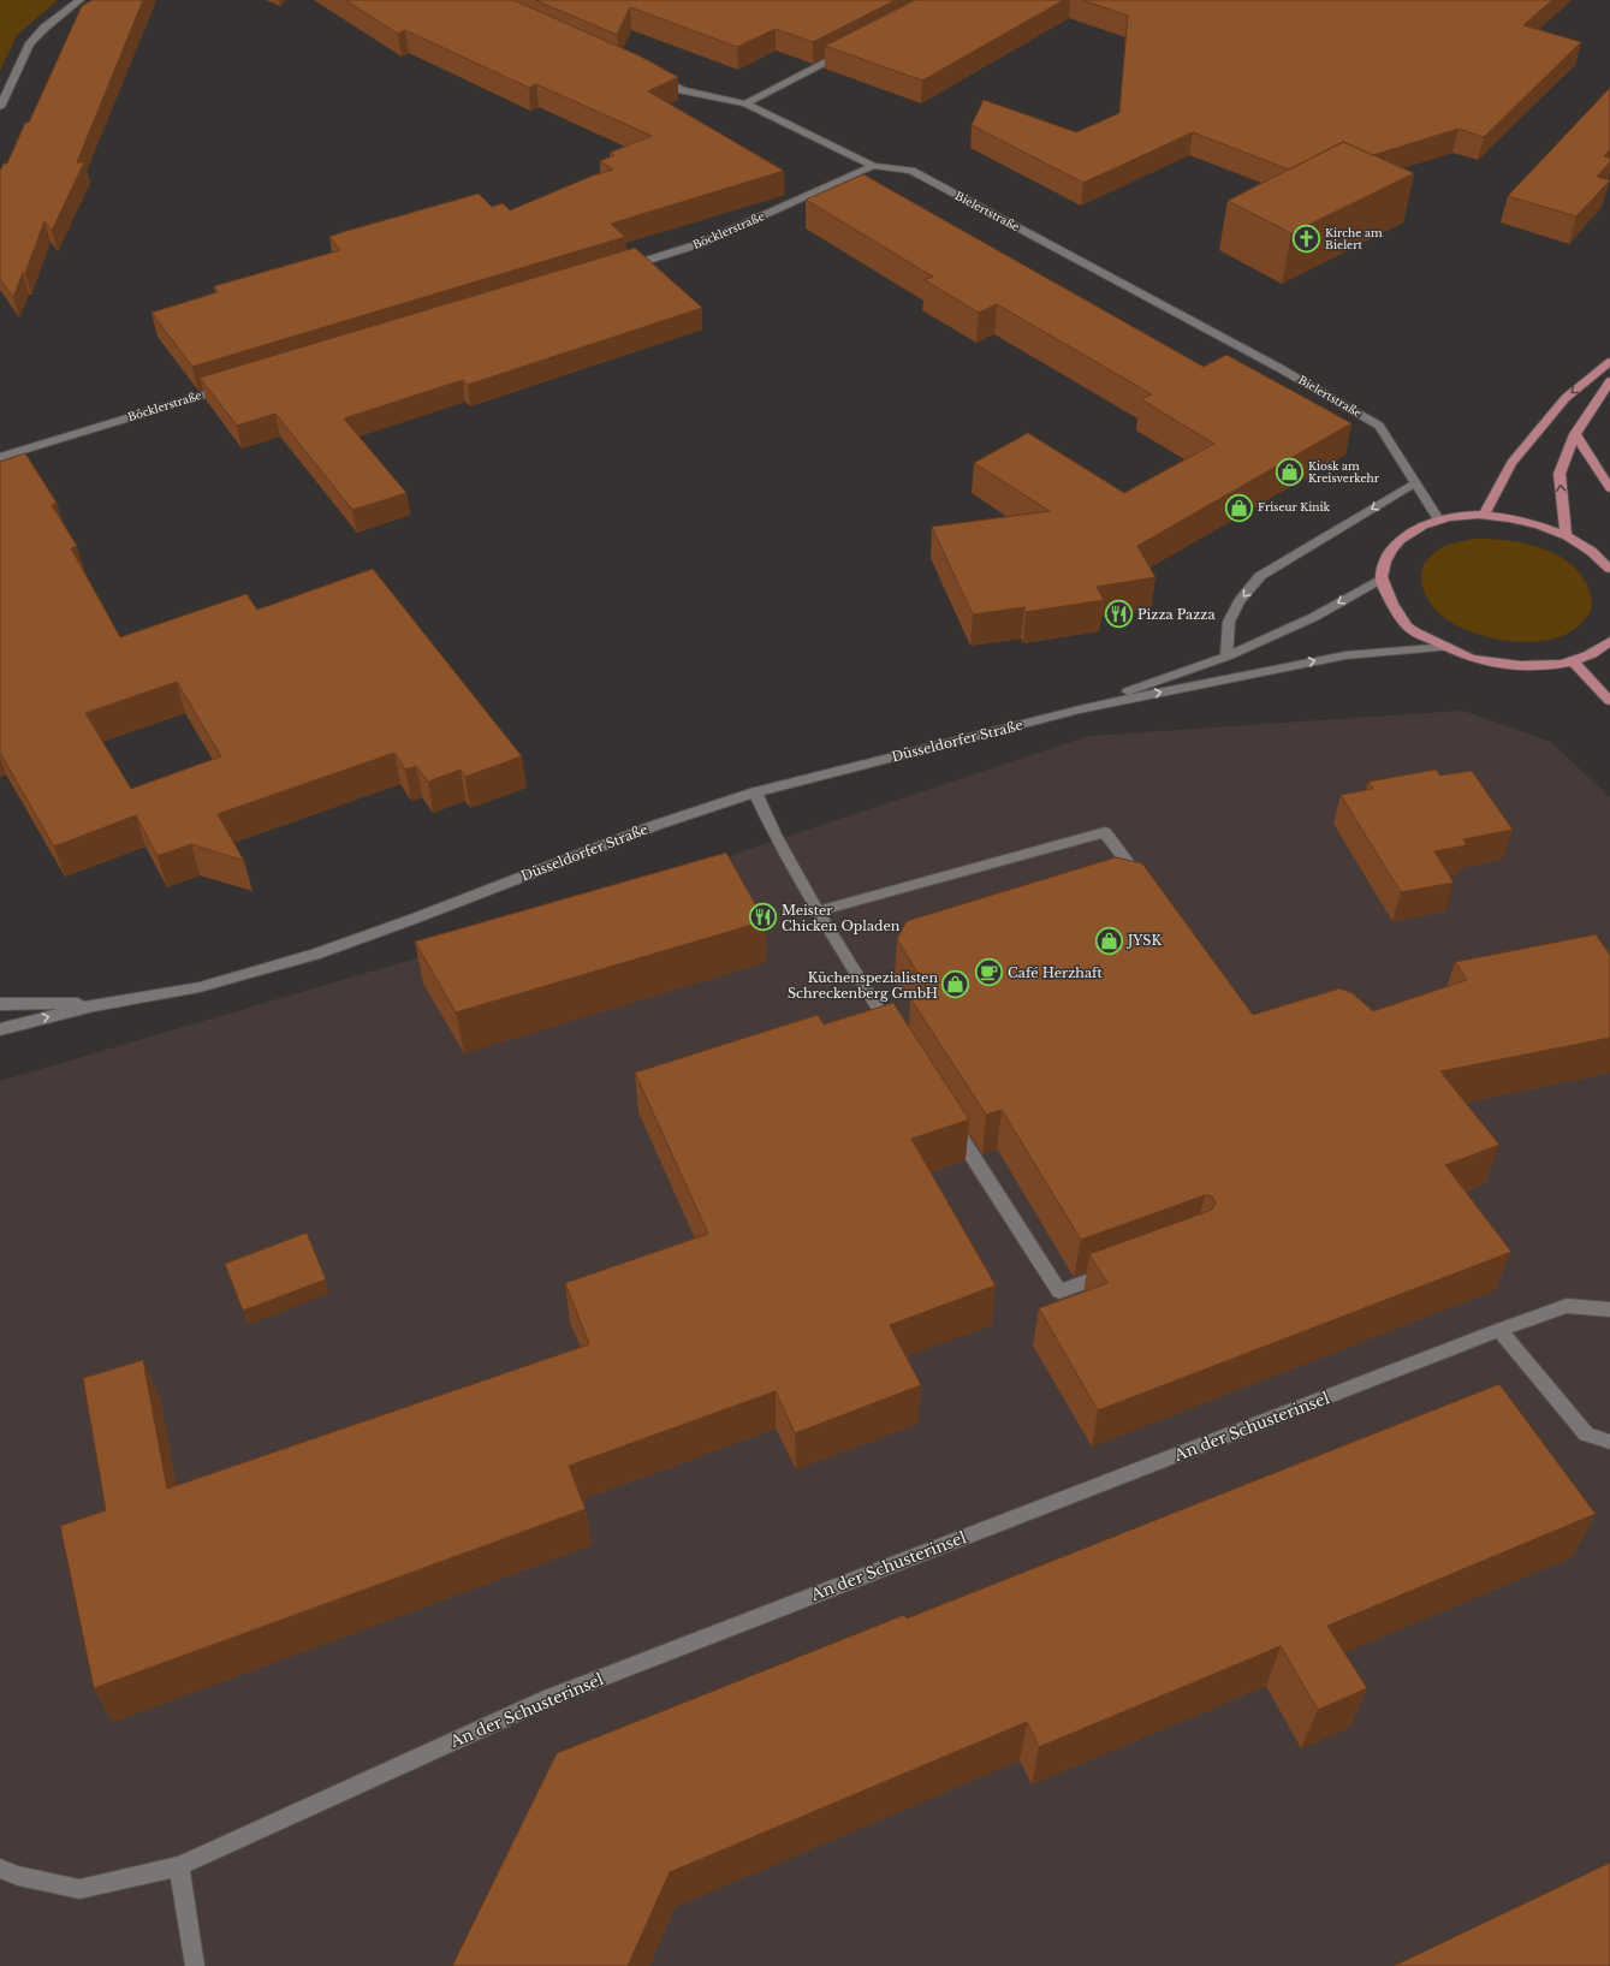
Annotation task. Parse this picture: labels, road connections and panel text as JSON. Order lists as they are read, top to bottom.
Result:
{
  "streets": {
    "street": [
      "Bielertstraße",
      "Böcklerstraße",
      "Düsseldorfer Straße",
      "An der Schusterinsel"
    ]
  },
  "crossings": [
    ["Bielertstraße", "Böcklerstraße"]
  ],
  "places": {
    "church": ["Kirche am Bielert"],
    "shop": [
      "Kiosk am Kreisverkehr",
      "Friseur Kinik",
      "JYSK",
      "Küchenspezialisten Schreckenberg GmbH"
    ],
    "restaurant": ["Pizza Pazza", "Meister Chicken Opladen"],
    "cafe": ["Café Herzhaft"]
  }
}
